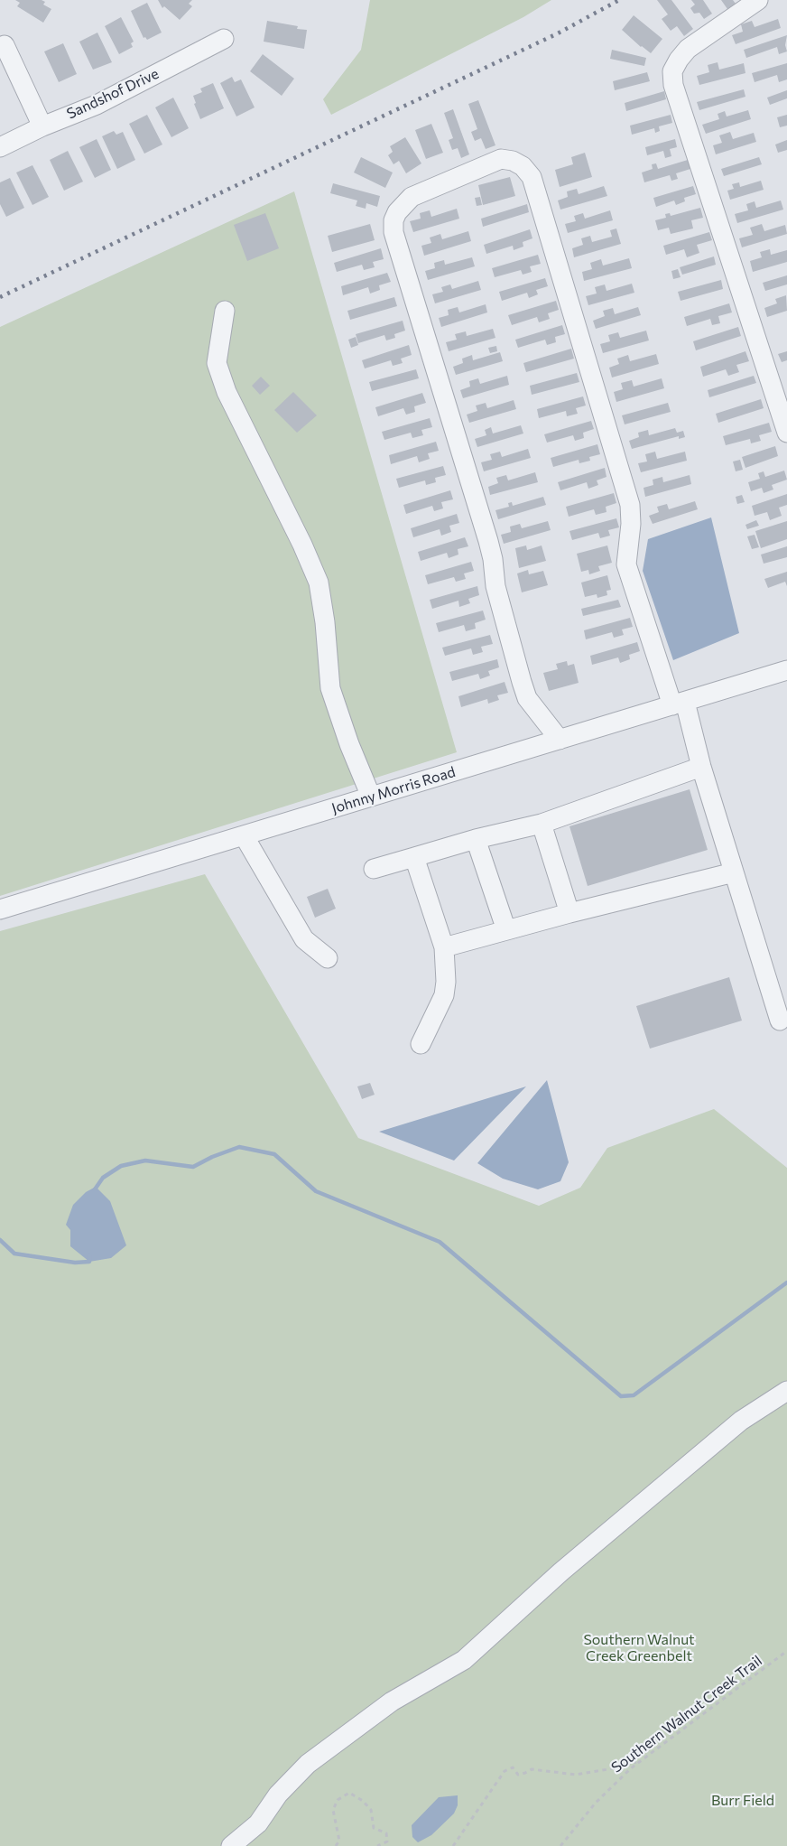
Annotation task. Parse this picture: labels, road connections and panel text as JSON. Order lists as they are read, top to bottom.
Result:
{
  "streets": {
    "street": ["Sandshof Drive", "Johnny Morris Road"],
    "path": ["Southern Walnut Creek Trail"]
  },
  "parks": ["Southern Walnut Creek Greenbelt", "Burr Field"]
}
